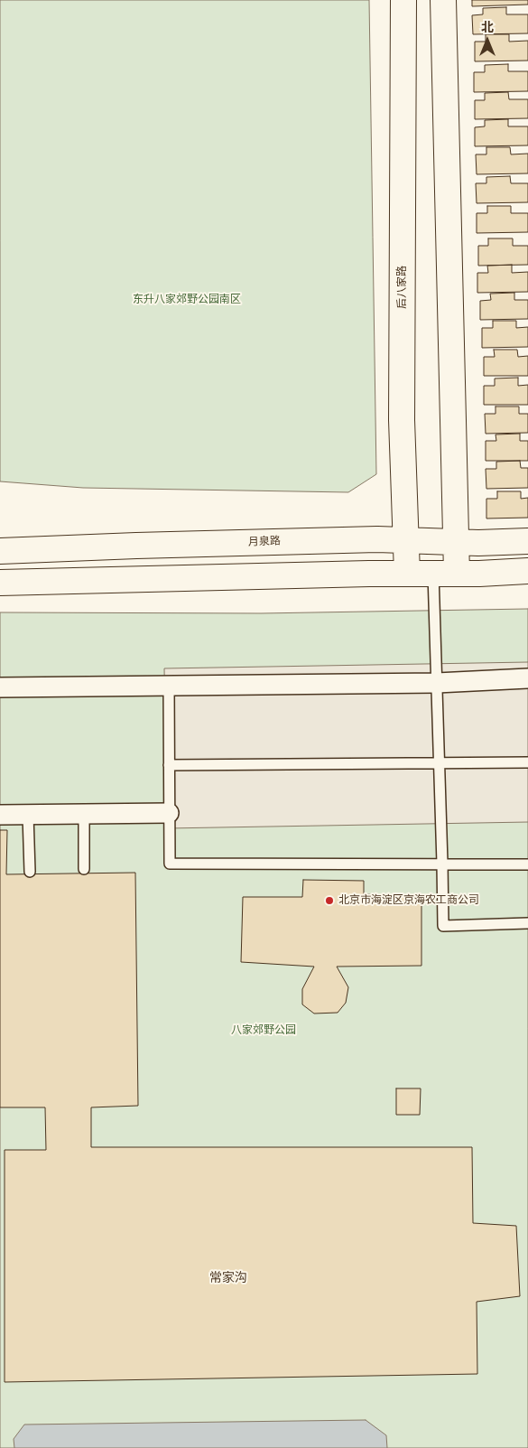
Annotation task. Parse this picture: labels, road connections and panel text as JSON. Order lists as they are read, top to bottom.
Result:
{
  "streets": {
    "main road": ["后八家路", "月泉路"]
  },
  "crossings": [
    ["后八家路", "月泉路"]
  ],
  "districts": ["常家沟"],
  "parks": ["东升八家郊野公园南区", "八家郊野公园"],
  "places": ["北京市海淀区京海农工商公司"],
  "north": "top"
}
